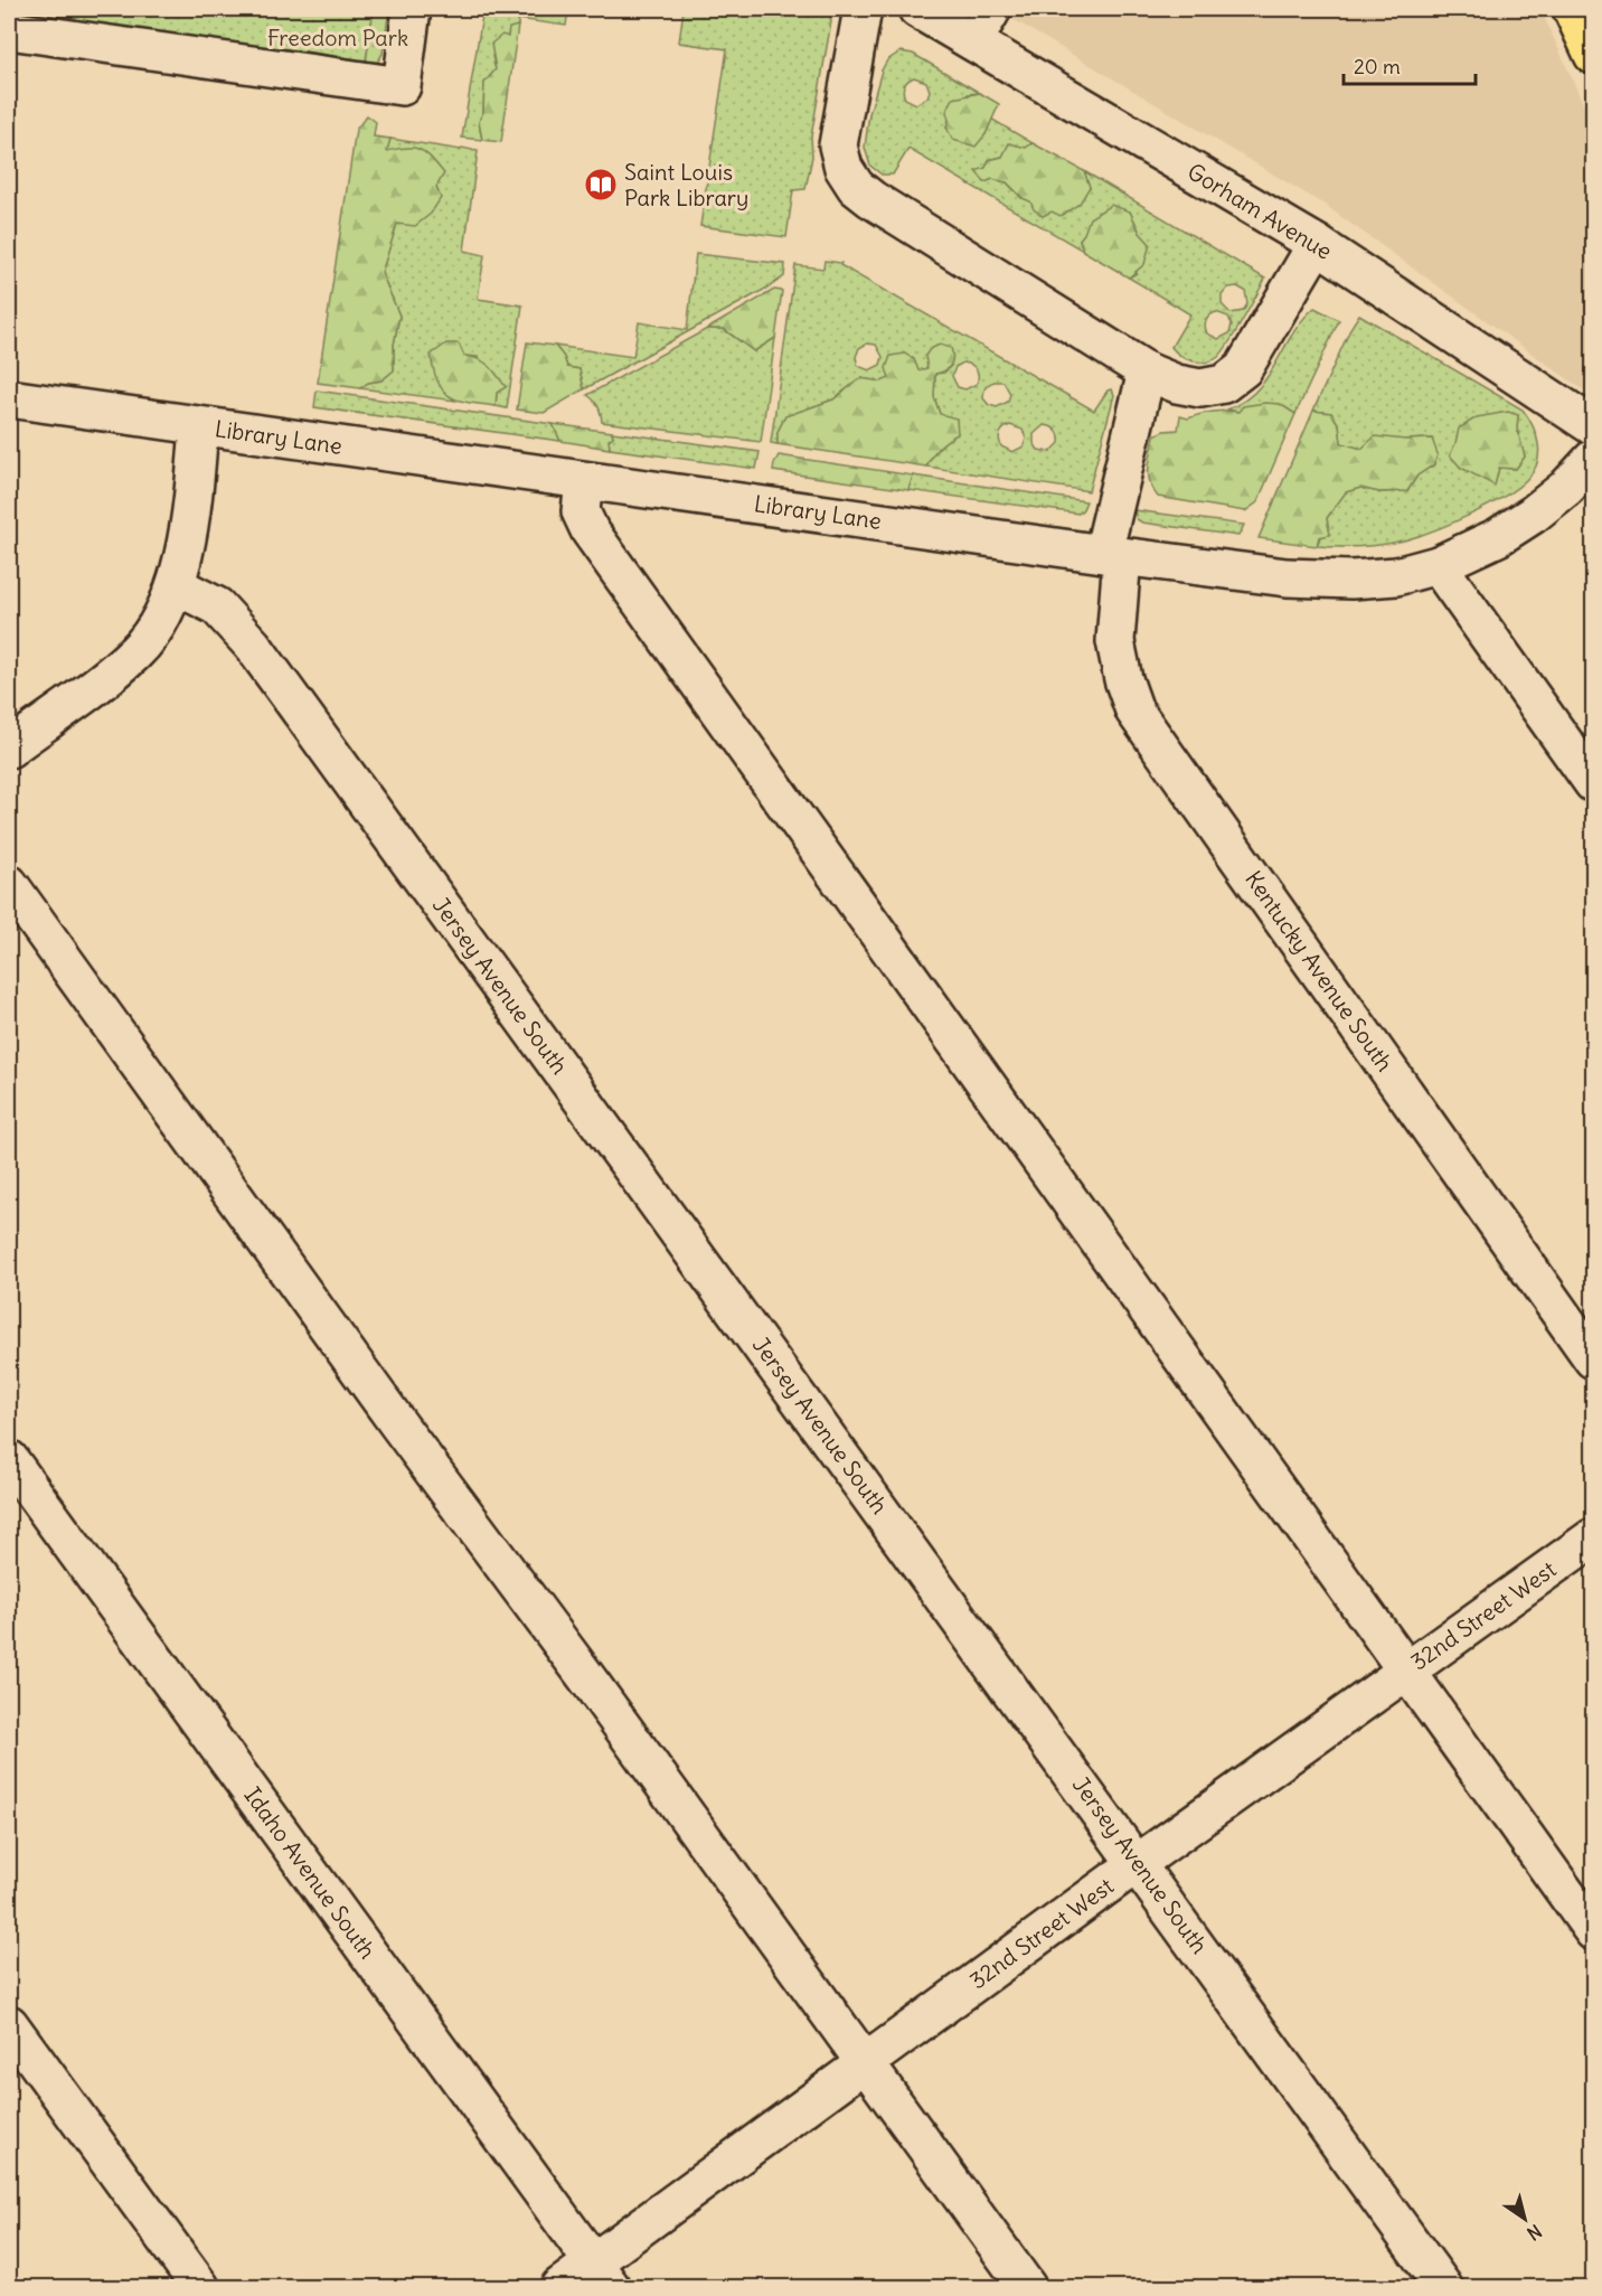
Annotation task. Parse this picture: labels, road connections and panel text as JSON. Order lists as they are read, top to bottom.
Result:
{
  "streets": {
    "street": [
      "Gorham Avenue",
      "Library Lane",
      "Kentucky Avenue South",
      "Jersey Avenue South",
      "32nd Street West",
      "Idaho Avenue South"
    ]
  },
  "crossings": [
    ["Library Lane", "Kentucky Avenue South"],
    ["Jersey Avenue South", "32nd Street West"],
    ["32nd Street West", "Idaho Avenue South"]
  ],
  "parks": ["Freedom Park"],
  "places": {
    "library": ["Saint Louis Park Library"]
  },
  "scale_bar": "20 m",
  "north": "bottom right"
}
